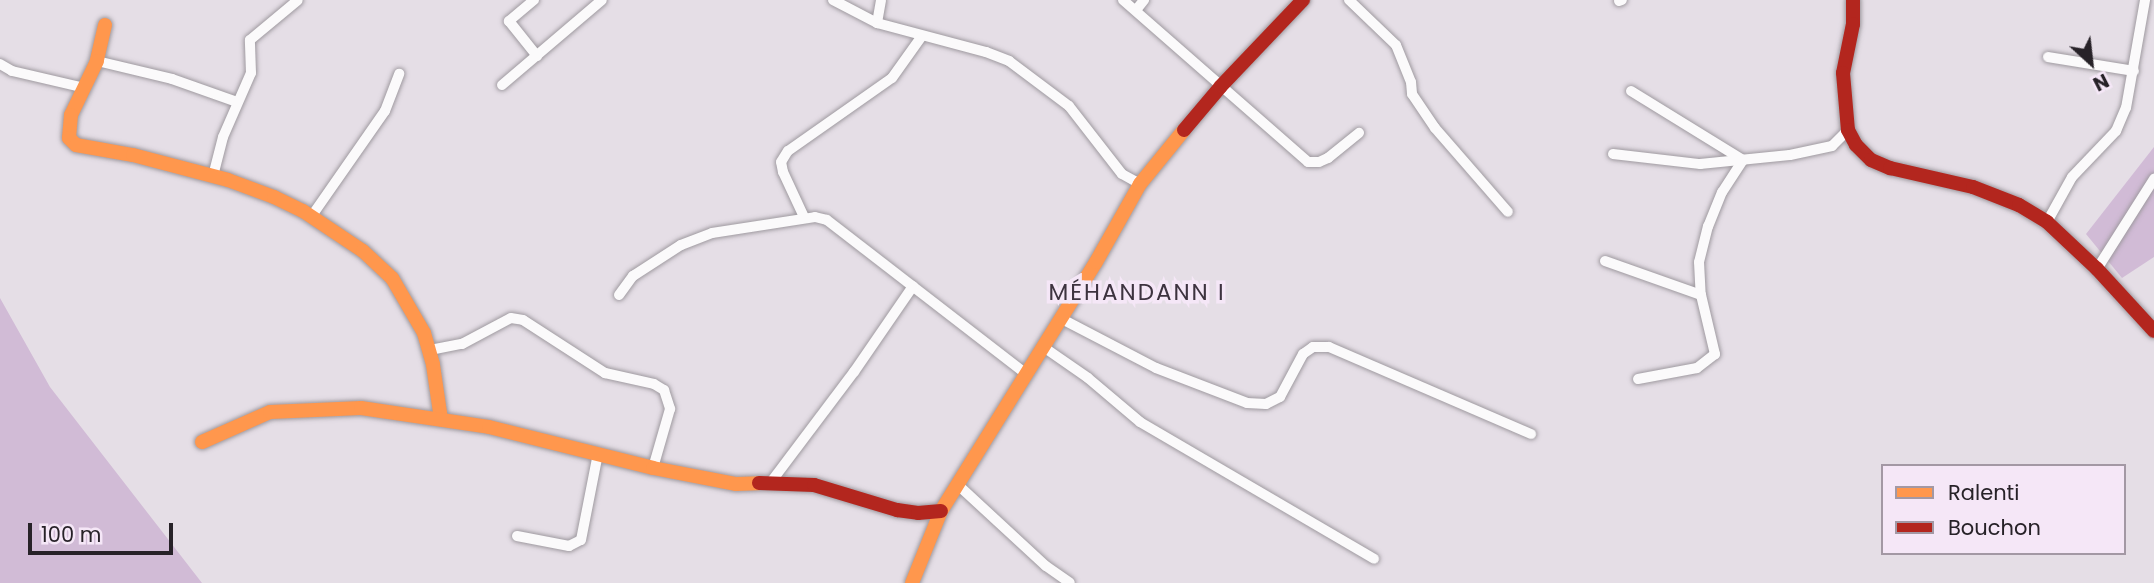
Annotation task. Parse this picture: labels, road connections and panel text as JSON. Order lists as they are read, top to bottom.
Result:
{
  "districts": ["MÉHANDANN I"],
  "legend": ["Ralenti", "Bouchon"],
  "scale_bar": "100 m",
  "north": "bottom right"
}
